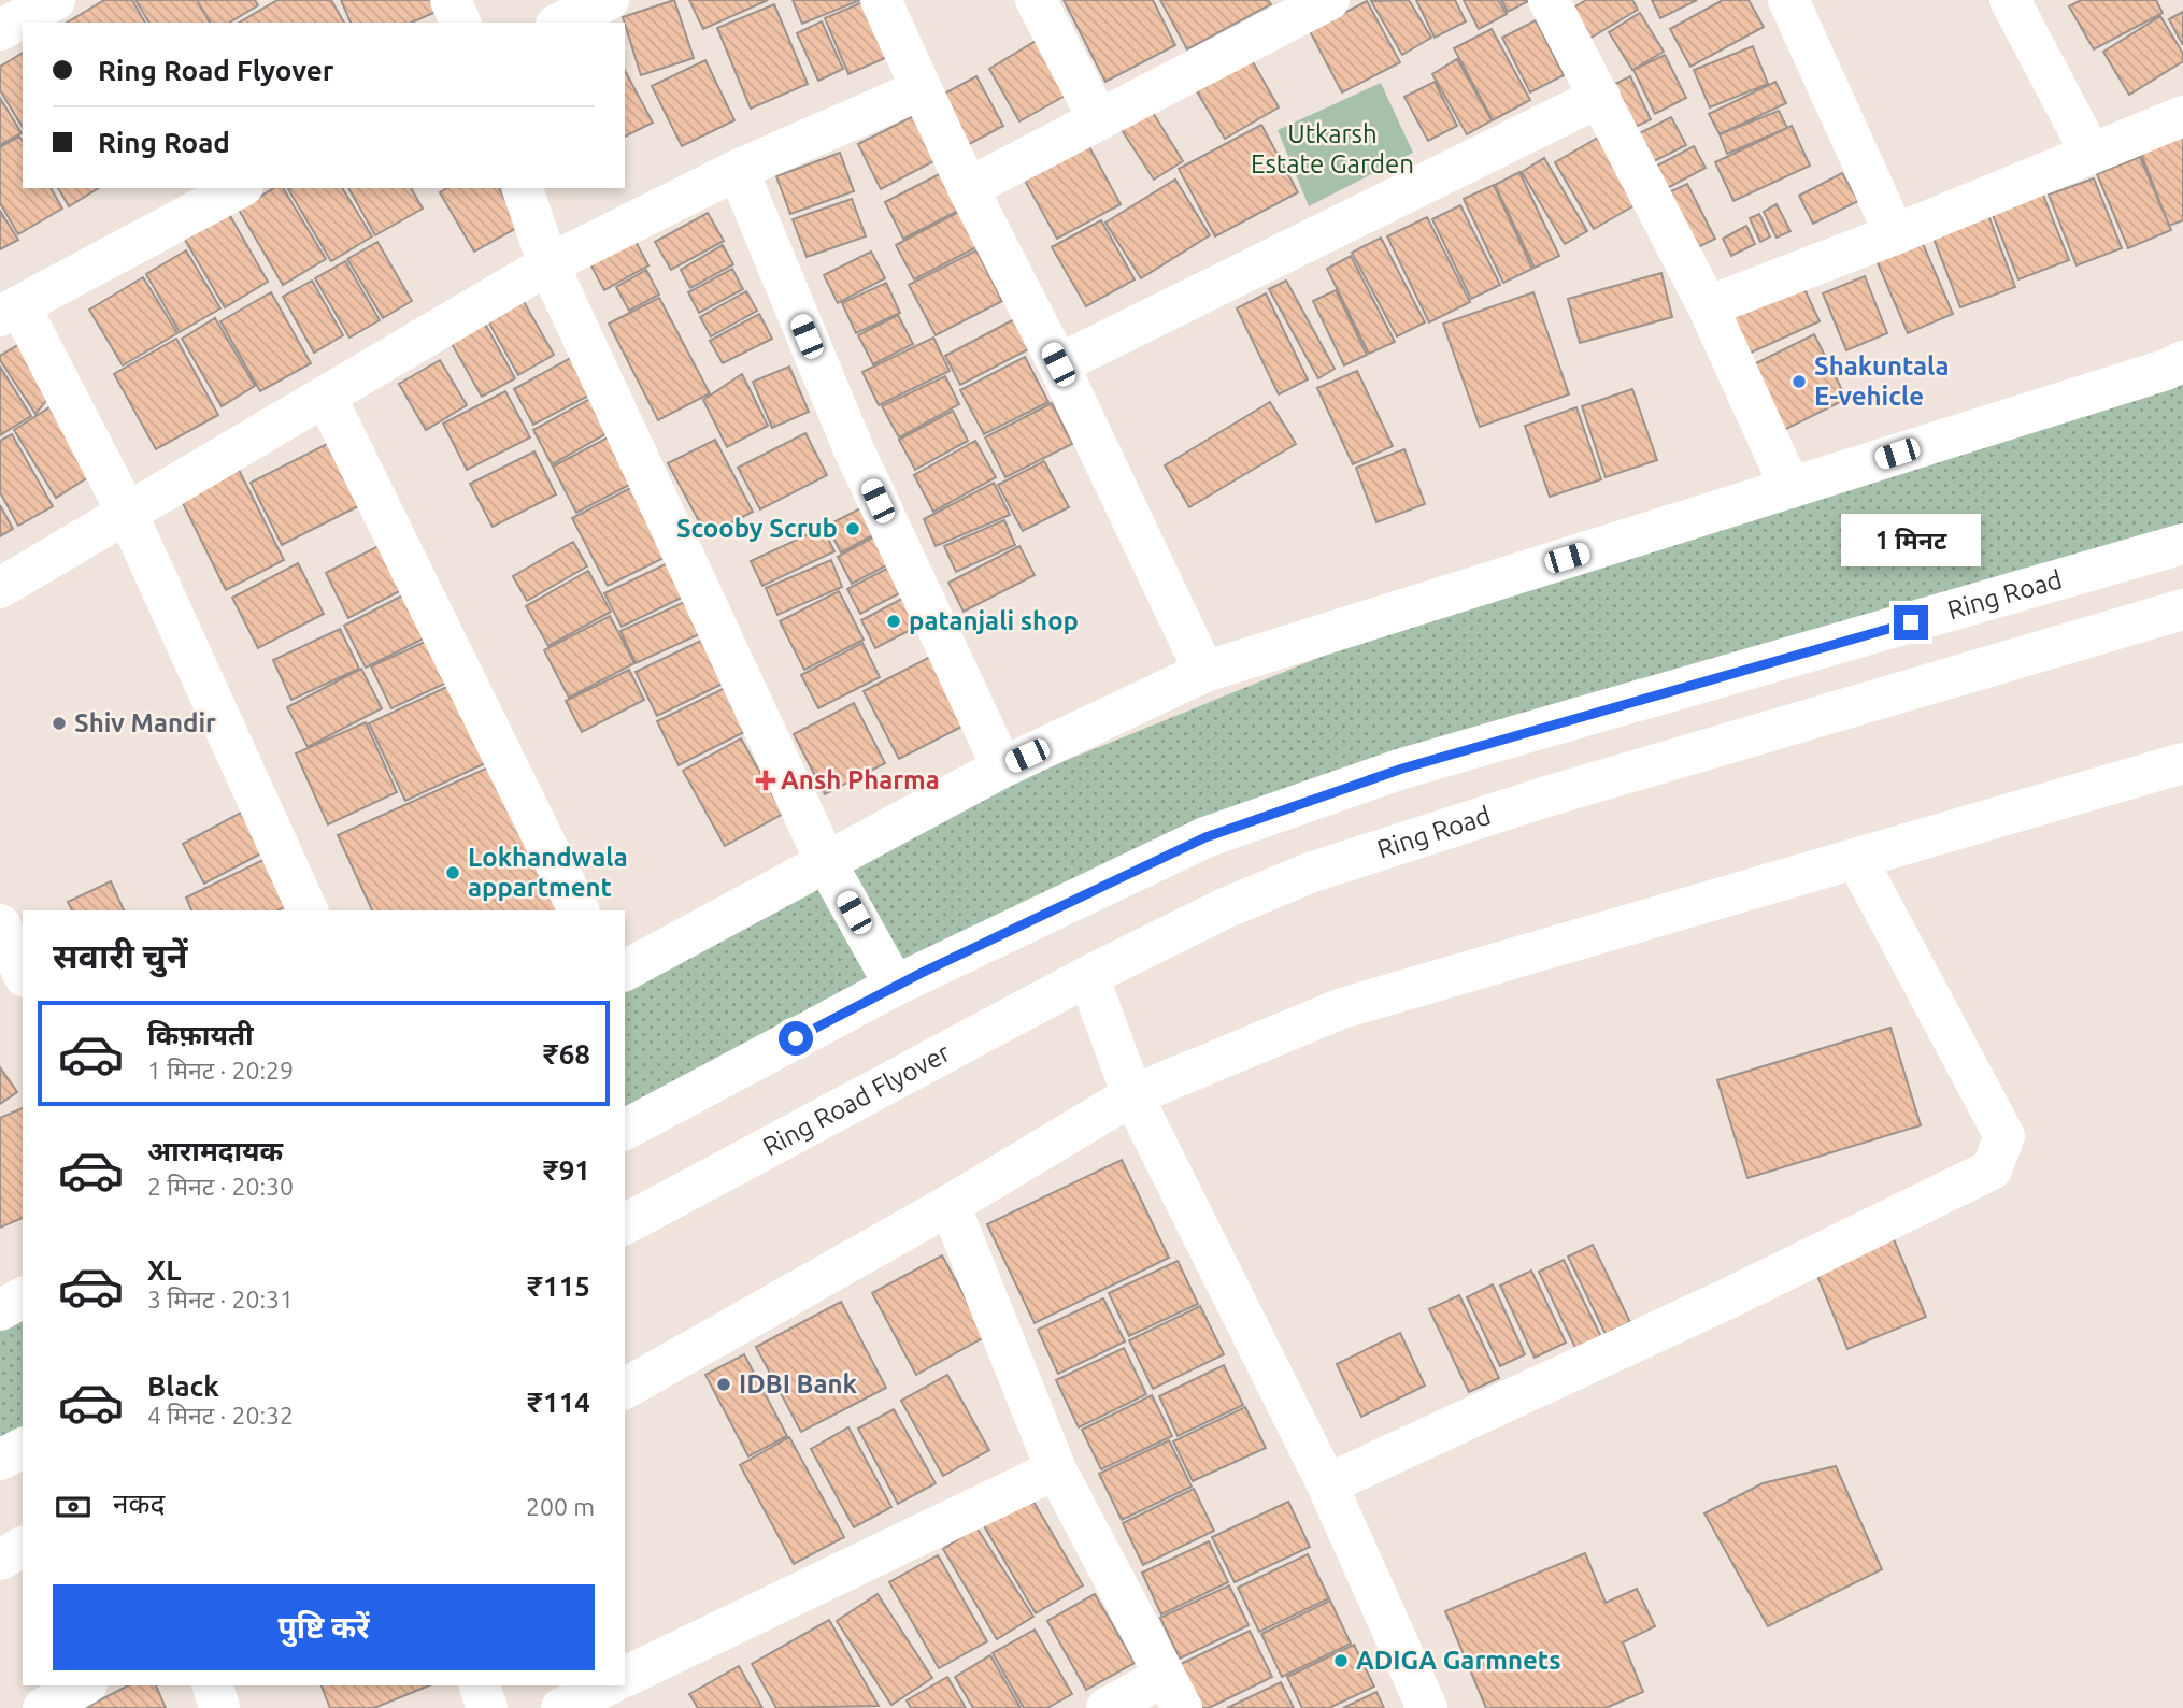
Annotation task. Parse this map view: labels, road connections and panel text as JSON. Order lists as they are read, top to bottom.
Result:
{
  "streets": {
    "street": ["Ring Road", "Ring Road Flyover"]
  },
  "crossings": [
    ["Ring Road", "Ring Road Flyover"]
  ],
  "parks": ["Utkarsh Estate Garden"],
  "places": {
    "other": [
      "Shakuntala E-vehicle",
      "Scooby Scrub",
      "patanjali shop",
      "Shiv Mandir",
      "Lokhandwala appartment",
      "IDBI Bank",
      "ADIGA Garmnets"
    ],
    "health": ["Ansh Pharma"]
  },
  "page": {
    "banner": ["Ring Road Flyover", "Ring Road"],
    "bubble": "1 मिनट",
    "heading": "सवारी चुनें",
    "list": [
      {
        "name": "किफ़ायती",
        "note": "1 मिनट · 20:29",
        "value": "₹68"
      },
      {
        "name": "आरामदायक",
        "note": "2 मिनट · 20:30",
        "value": "₹91"
      },
      {
        "name": "XL",
        "note": "3 मिनट · 20:31",
        "value": "₹115"
      },
      {
        "name": "Black",
        "note": "4 मिनट · 20:32",
        "value": "₹114"
      }
    ],
    "pay": ["नकद", "200 m"],
    "buttons": "पुष्टि करें"
  }
}
